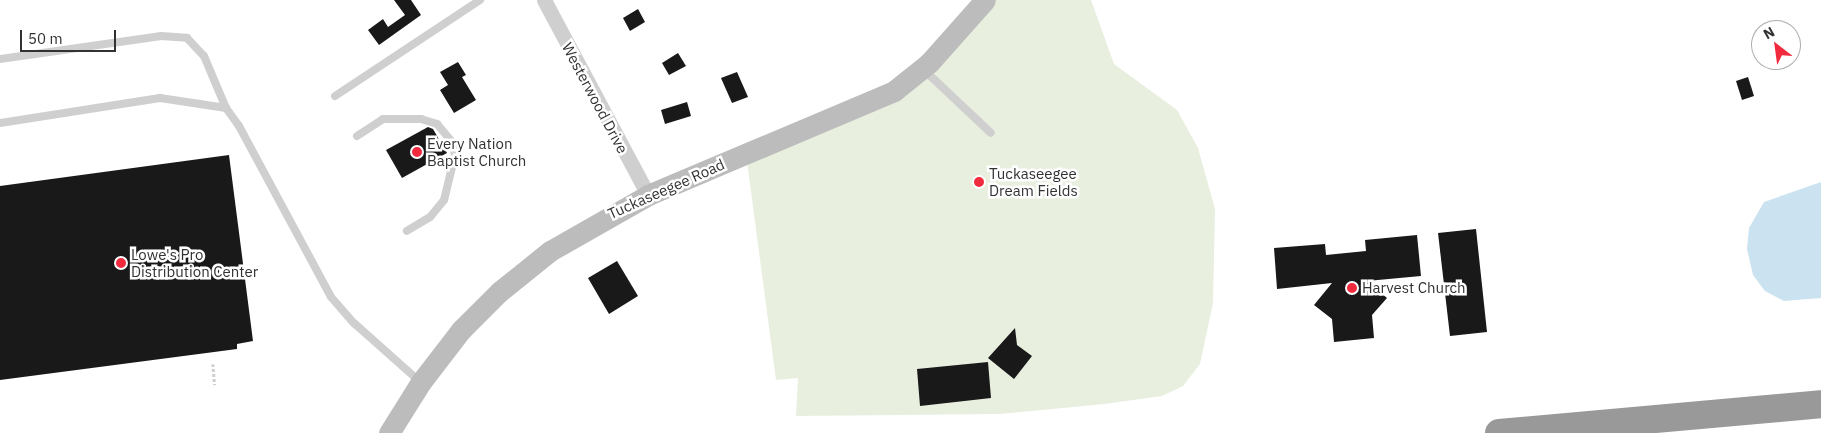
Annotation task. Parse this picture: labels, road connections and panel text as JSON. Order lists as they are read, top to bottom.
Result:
{
  "streets": {
    "street": ["Westerwood Drive", "Tuckaseegee Road"]
  },
  "crossings": [
    ["Westerwood Drive", "Tuckaseegee Road"]
  ],
  "places": [
    "Every Nation Baptist Church",
    "Tuckaseegee Dream Fields",
    "Lowe's Pro Distribution Center",
    "Harvest Church"
  ],
  "scale_bar": "50 m",
  "north": "top left"
}
